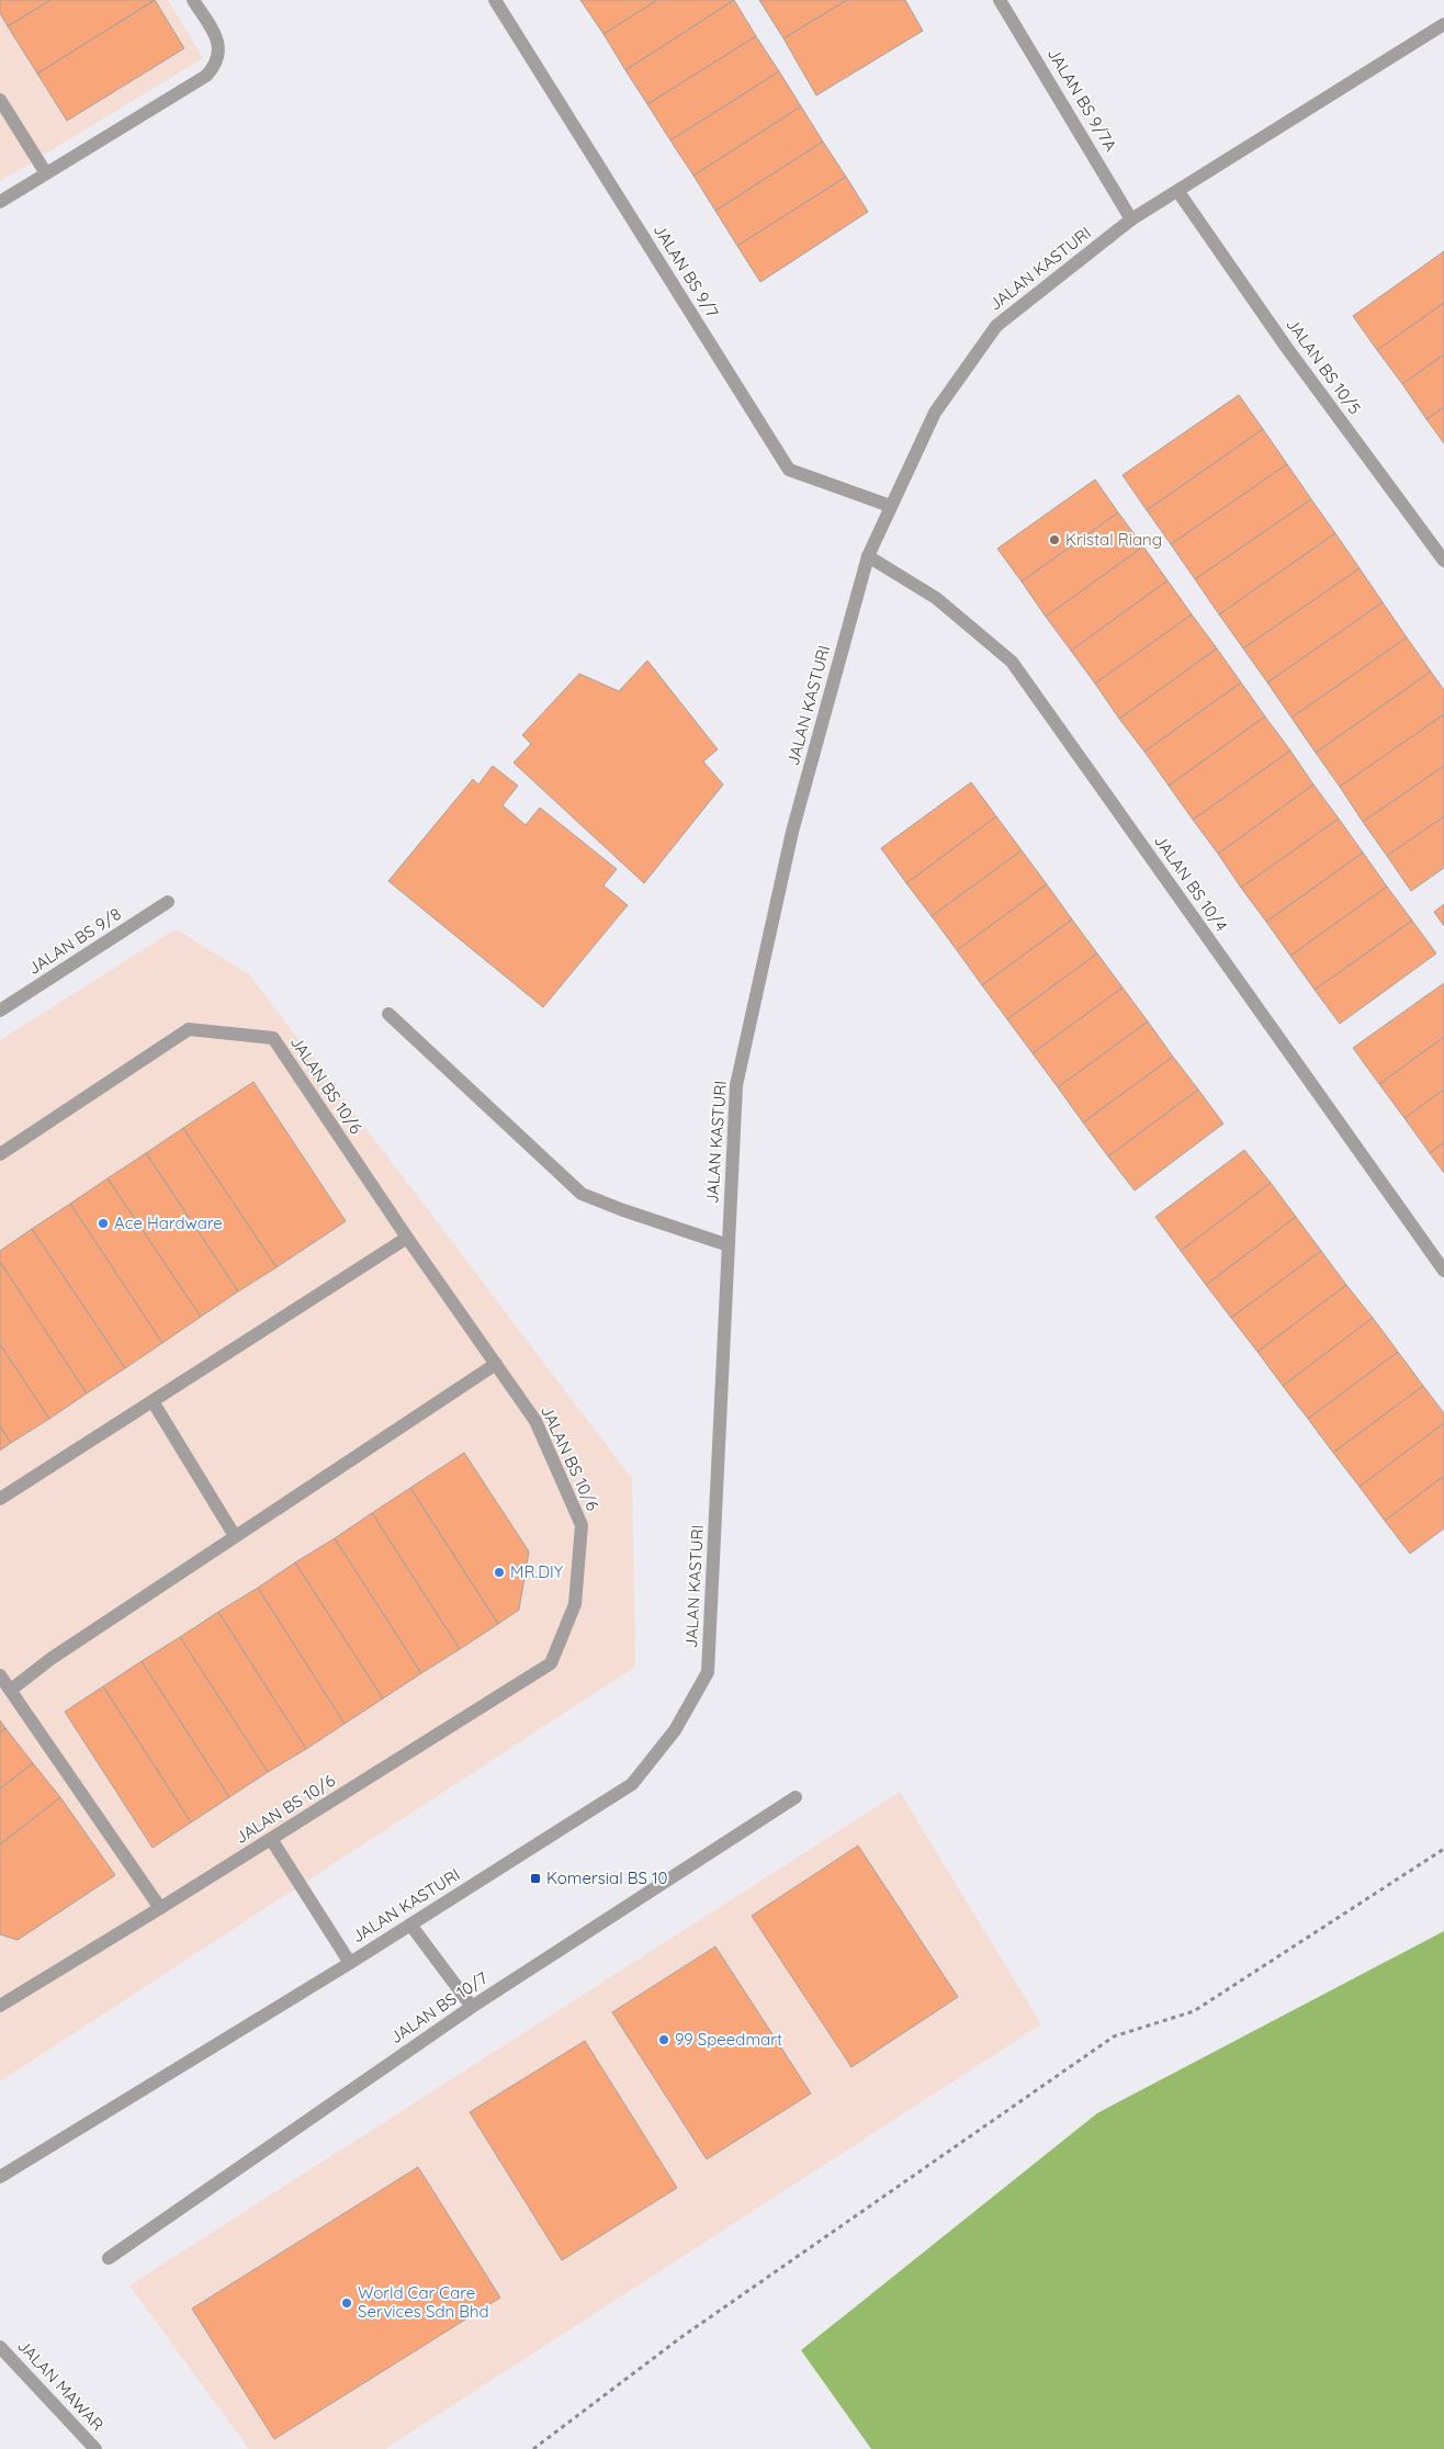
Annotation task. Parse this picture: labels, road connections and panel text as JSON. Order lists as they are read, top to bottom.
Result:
{
  "streets": {
    "street": [
      "JALAN BS 9/7A",
      "JALAN KASTURI",
      "JALAN BS 9/7",
      "JALAN BS 10/5",
      "JALAN BS 10/4",
      "JALAN BS 9/8",
      "JALAN BS 10/6",
      "JALAN BS 10/7",
      "JALAN MAWAR"
    ]
  },
  "crossings": [
    ["JALAN BS 9/7A", "JALAN KASTURI"],
    ["JALAN KASTURI", "JALAN BS 9/7"],
    ["JALAN KASTURI", "JALAN BS 10/5"],
    ["JALAN KASTURI", "JALAN BS 10/4"]
  ],
  "places": {
    "other": [
      "Kristal Riang",
      "Ace Hardware",
      "MR.DIY",
      "99 Speedmart",
      "World Car Care Services Sdn Bhd"
    ],
    "transit": ["Komersial BS 10"]
  }
}
